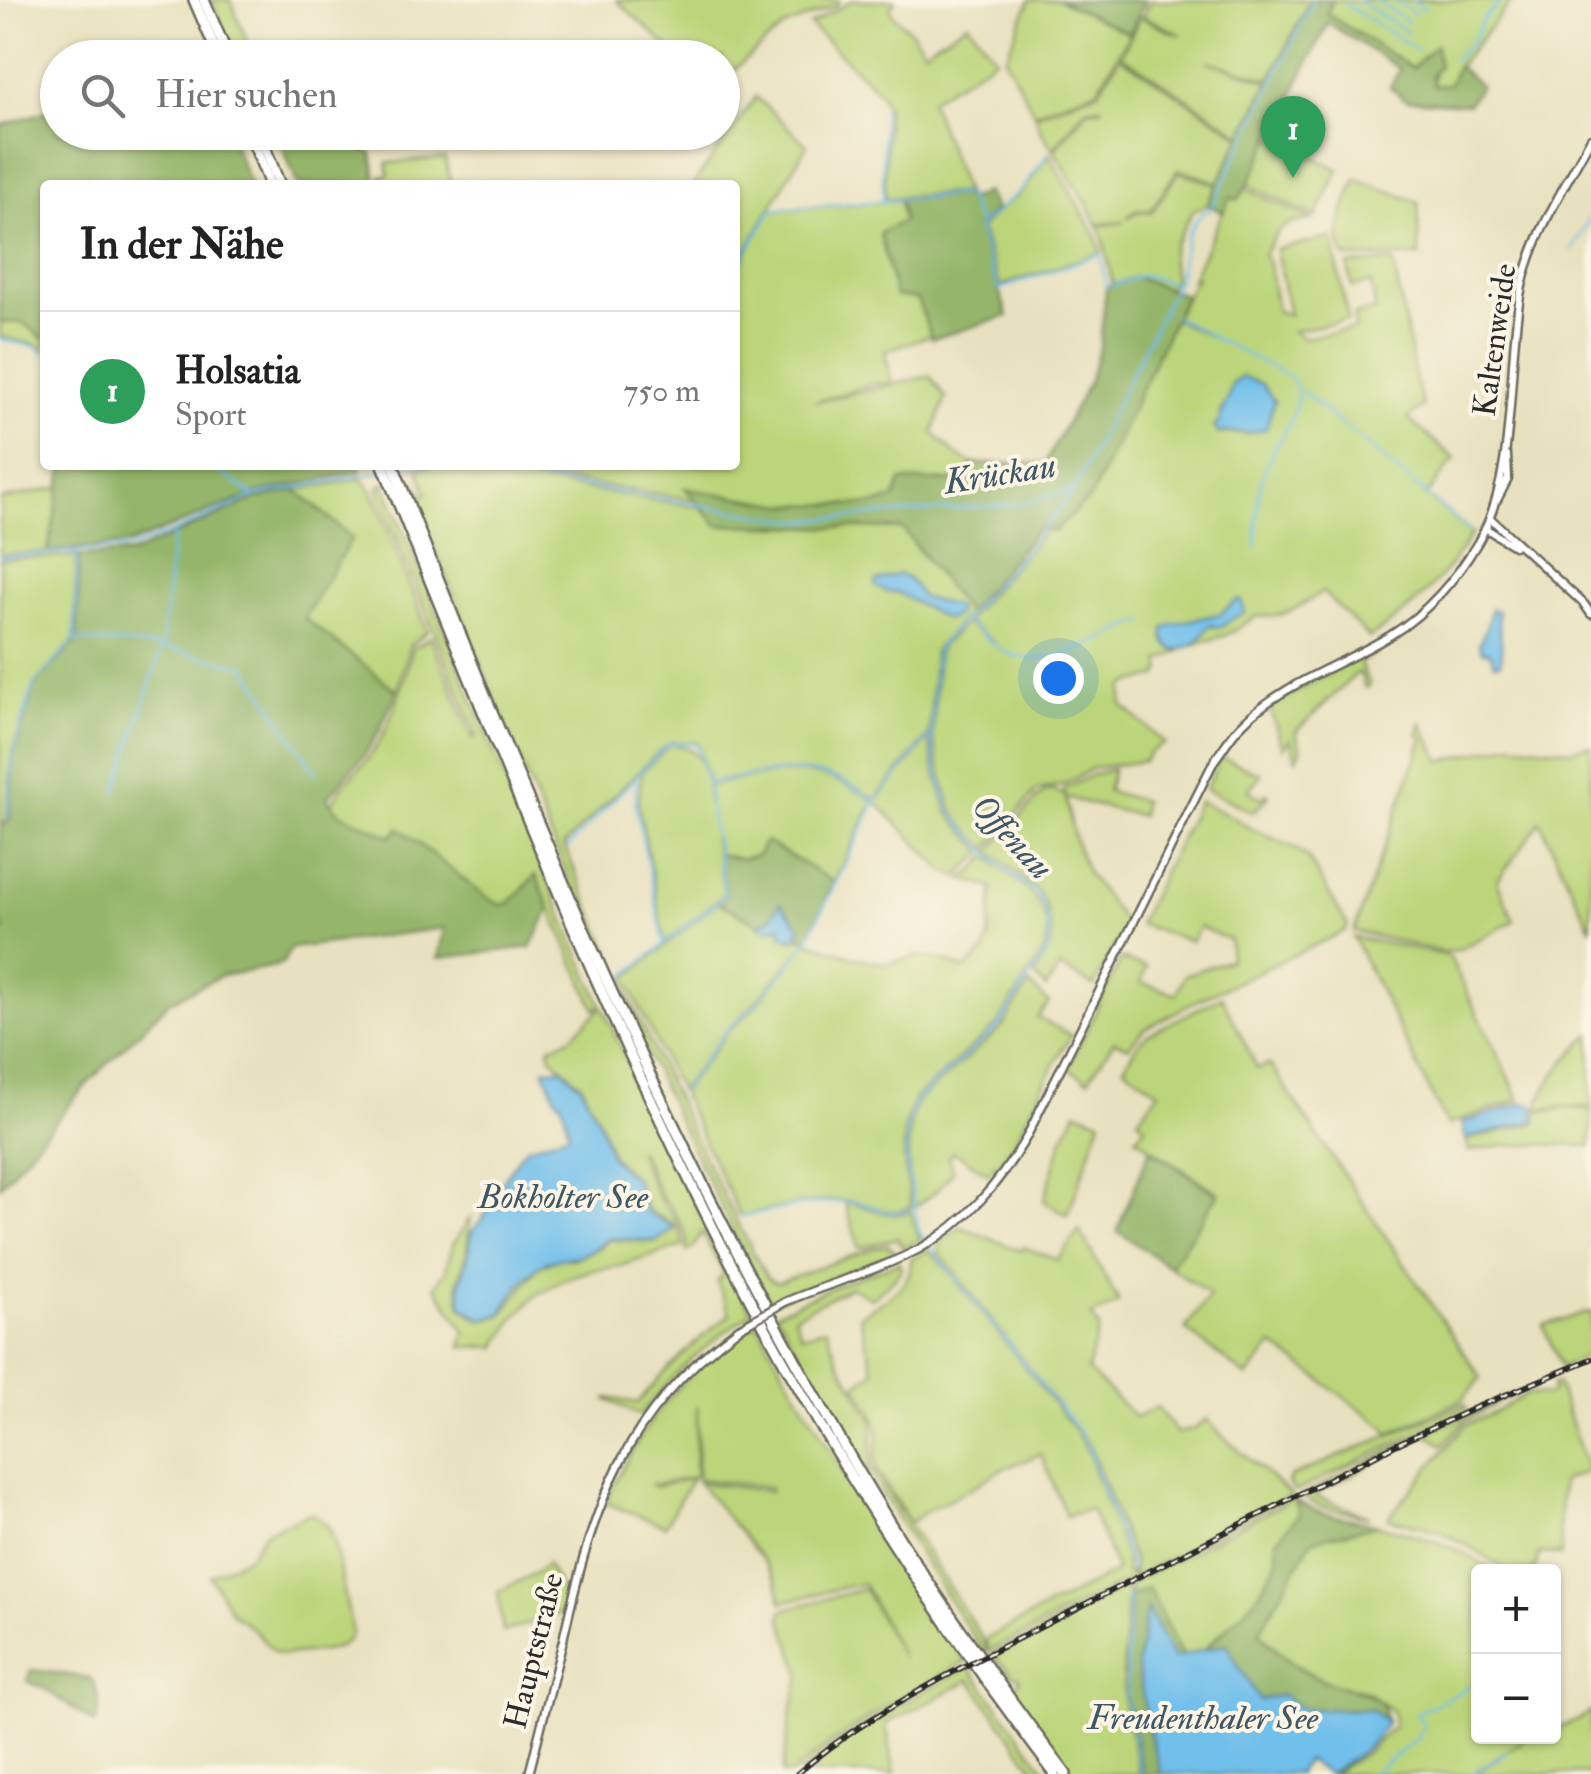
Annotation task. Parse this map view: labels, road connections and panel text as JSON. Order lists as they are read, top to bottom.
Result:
{
  "streets": {
    "main road": ["Kaltenweide", "Hauptstraße"]
  },
  "crossings": [
    ["Kaltenweide", "Hauptstraße"]
  ],
  "water": [
    "Krückau",
    "Offenau",
    "Bokholter See",
    "Freudenthaler See"
  ],
  "page": {
    "search": "Hier suchen",
    "pins": "1",
    "heading": "In der Nähe",
    "list": [
      {
        "mark": "1",
        "name": "Holsatia",
        "note": "Sport",
        "value": "750 m"
      }
    ],
    "map_buttons": ["+", "−"]
  }
}
